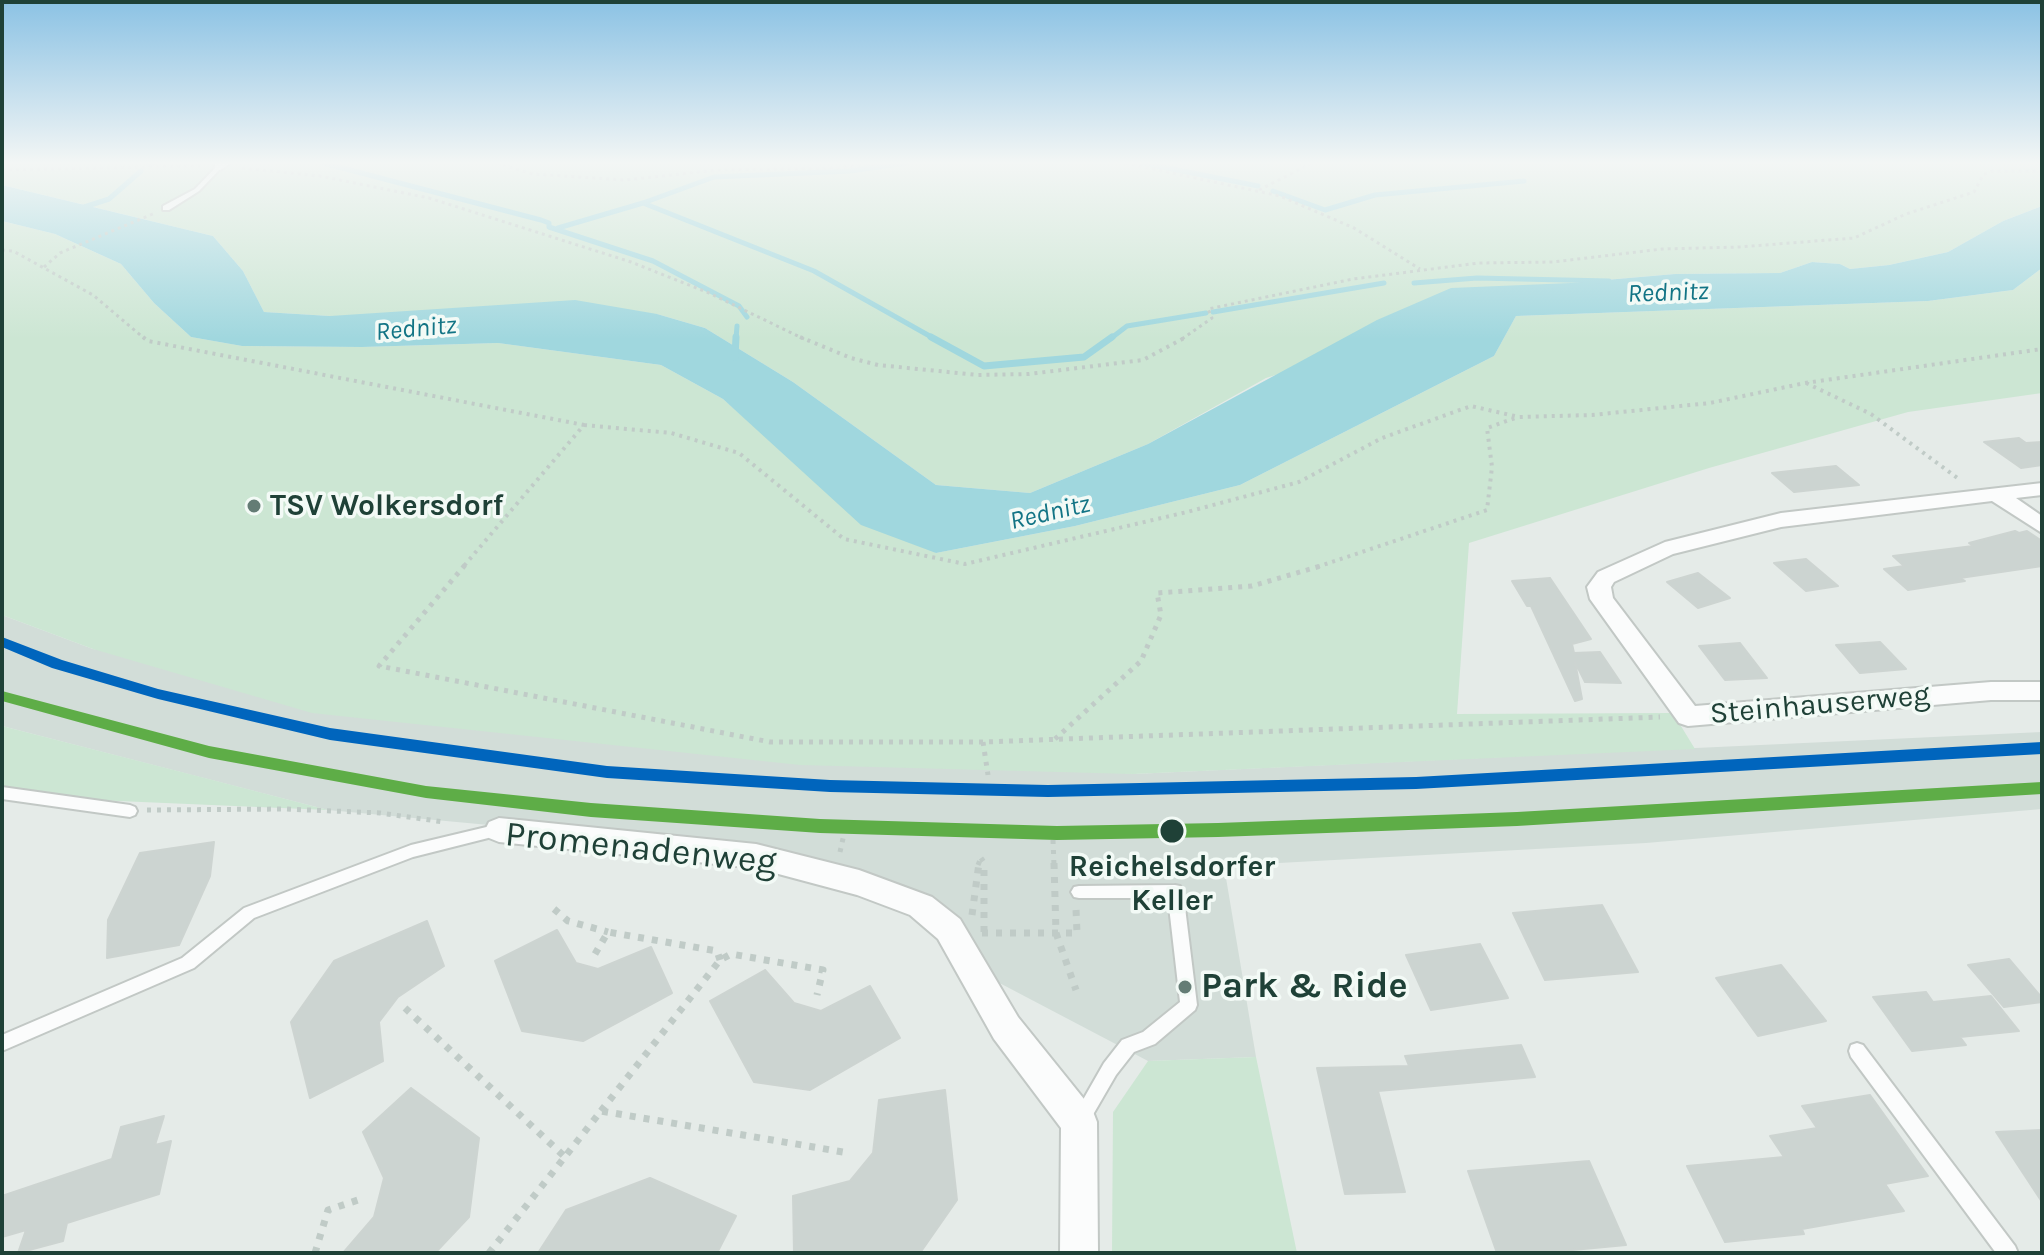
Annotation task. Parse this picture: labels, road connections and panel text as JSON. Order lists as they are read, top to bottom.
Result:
{
  "streets": {
    "street": ["Steinhauserweg", "Promenadenweg"]
  },
  "water": ["Rednitz"],
  "places": ["TSV Wolkersdorf", "Reichelsdorfer Keller", "Park & Ride"]
}
